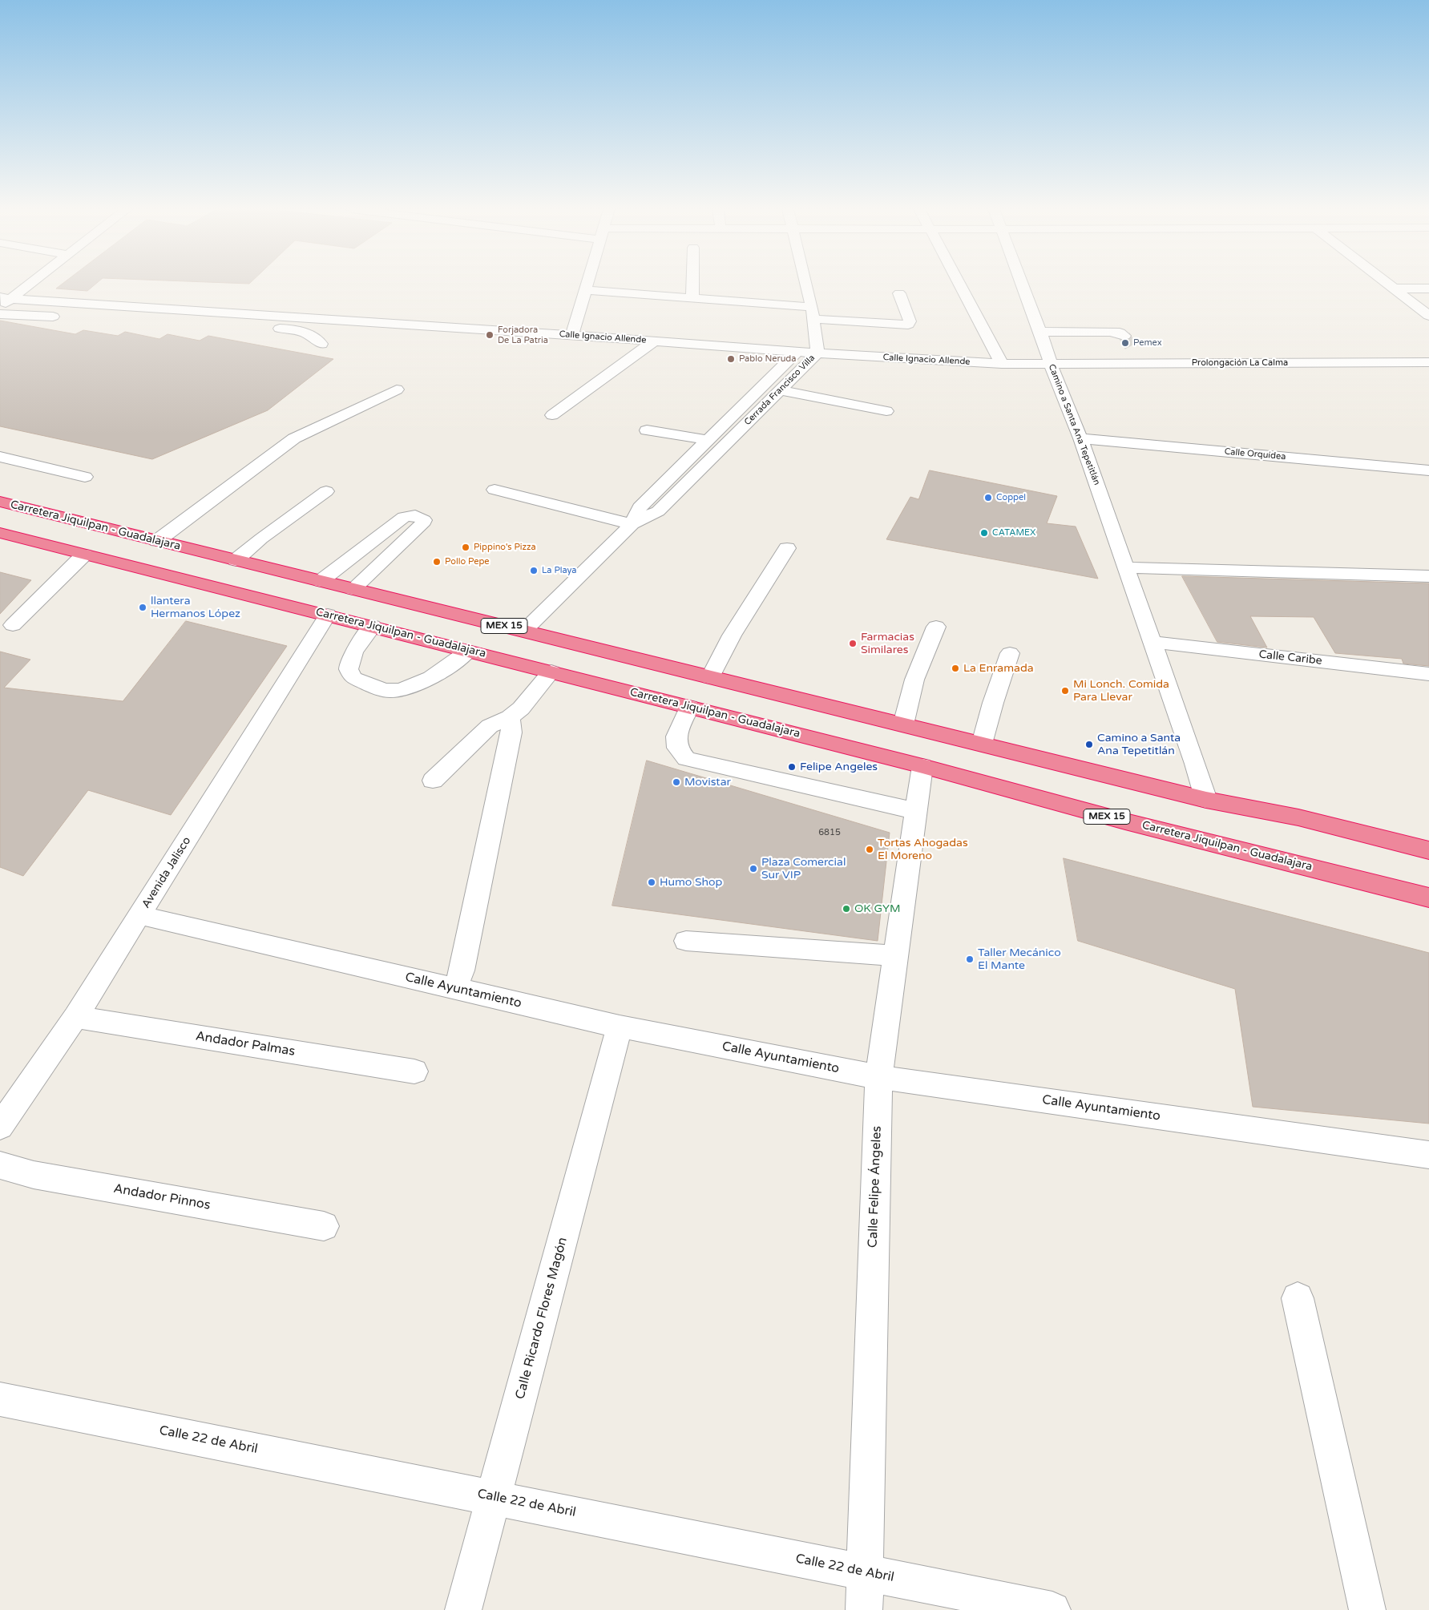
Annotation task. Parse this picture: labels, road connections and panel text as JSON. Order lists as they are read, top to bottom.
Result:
{
  "streets": {
    "highway": ["Carretera Jiquilpan - Guadalajara", "MEX 15"],
    "street": [
      "Calle Ignacio Allende",
      "Prolongación La Calma",
      "Cerrada Francisco Villa",
      "Camino a Santa Ana Tepetitlán",
      "Calle Orquídea",
      "Calle Caribe",
      "Avenida Jalisco",
      "Calle Ayuntamiento",
      "Andador Palmas",
      "Calle Felipe Ángeles",
      "Andador Pinnos",
      "Calle Ricardo Flores Magón",
      "Calle 22 de Abril"
    ]
  },
  "crossings": [
    ["Calle Ignacio Allende", "Prolongación La Calma"],
    ["Calle Ignacio Allende", "Cerrada Francisco Villa"],
    ["Calle Ignacio Allende", "Camino a Santa Ana Tepetitlán"],
    ["Prolongación La Calma", "Camino a Santa Ana Tepetitlán"],
    ["Cerrada Francisco Villa", "Carretera Jiquilpan - Guadalajara"],
    ["Camino a Santa Ana Tepetitlán", "Calle Orquídea"],
    ["Camino a Santa Ana Tepetitlán", "Carretera Jiquilpan - Guadalajara"],
    ["Camino a Santa Ana Tepetitlán", "Calle Caribe"],
    ["Carretera Jiquilpan - Guadalajara", "Avenida Jalisco"],
    ["Carretera Jiquilpan - Guadalajara", "Calle Felipe Ángeles"],
    ["Avenida Jalisco", "Calle Ayuntamiento"],
    ["Avenida Jalisco", "Andador Palmas"],
    ["Calle Ayuntamiento", "Calle Felipe Ángeles"],
    ["Calle Ayuntamiento", "Calle Ricardo Flores Magón"],
    ["Calle Felipe Ángeles", "Calle 22 de Abril"],
    ["Calle Ricardo Flores Magón", "Calle 22 de Abril"]
  ],
  "places": [
    "Forjadora De La Patria",
    "Pemex",
    "Pablo Neruda",
    "Coppel",
    "CATAMEX",
    "Pippino's Pizza",
    "Pollo Pepe",
    "La Playa",
    "llantera Hermanos López",
    "Farmacias Similares",
    "La Enramada",
    "Mi Lonch. Comida Para Llevar",
    "Camino a Santa Ana Tepetitlán",
    "Felipe Angeles",
    "Movistar",
    "Tortas Ahogadas El Moreno",
    "Plaza Comercial Sur VIP",
    "Humo Shop",
    "OK GYM",
    "Taller Mecánico El Mante"
  ],
  "house_numbers": ["6815"]
}
